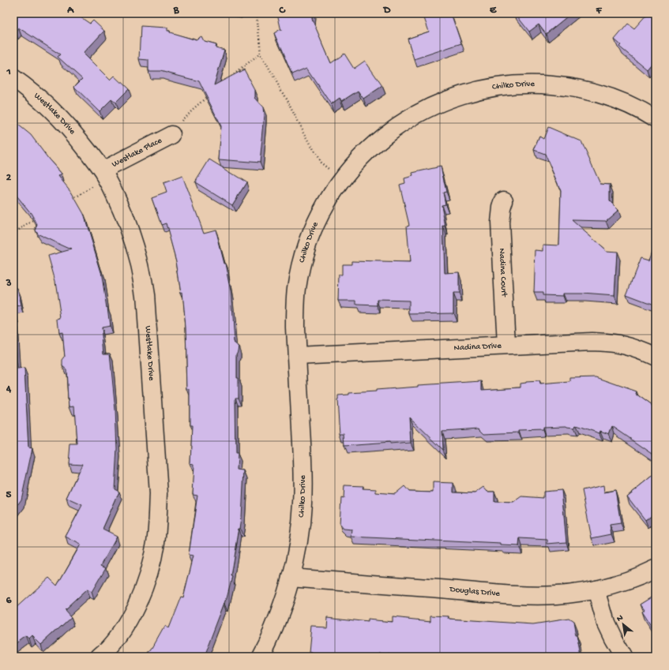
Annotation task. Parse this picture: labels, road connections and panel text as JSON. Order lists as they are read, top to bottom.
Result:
{
  "streets": {
    "street": [
      "Chilko Drive",
      "Westlake Drive",
      "Westlake Place",
      "Nadina Court",
      "Nadina Drive",
      "Douglas Drive"
    ]
  },
  "crossings": [
    ["Chilko Drive", "Nadina Drive"],
    ["Chilko Drive", "Douglas Drive"],
    ["Westlake Drive", "Westlake Place"],
    ["Nadina Court", "Nadina Drive"]
  ],
  "north": "top left",
  "grid": {
    "columns": [
      "A",
      "B",
      "C",
      "D",
      "E",
      "F"
    ],
    "rows": [
      "1",
      "2",
      "3",
      "4",
      "5",
      "6"
    ]
  }
}
